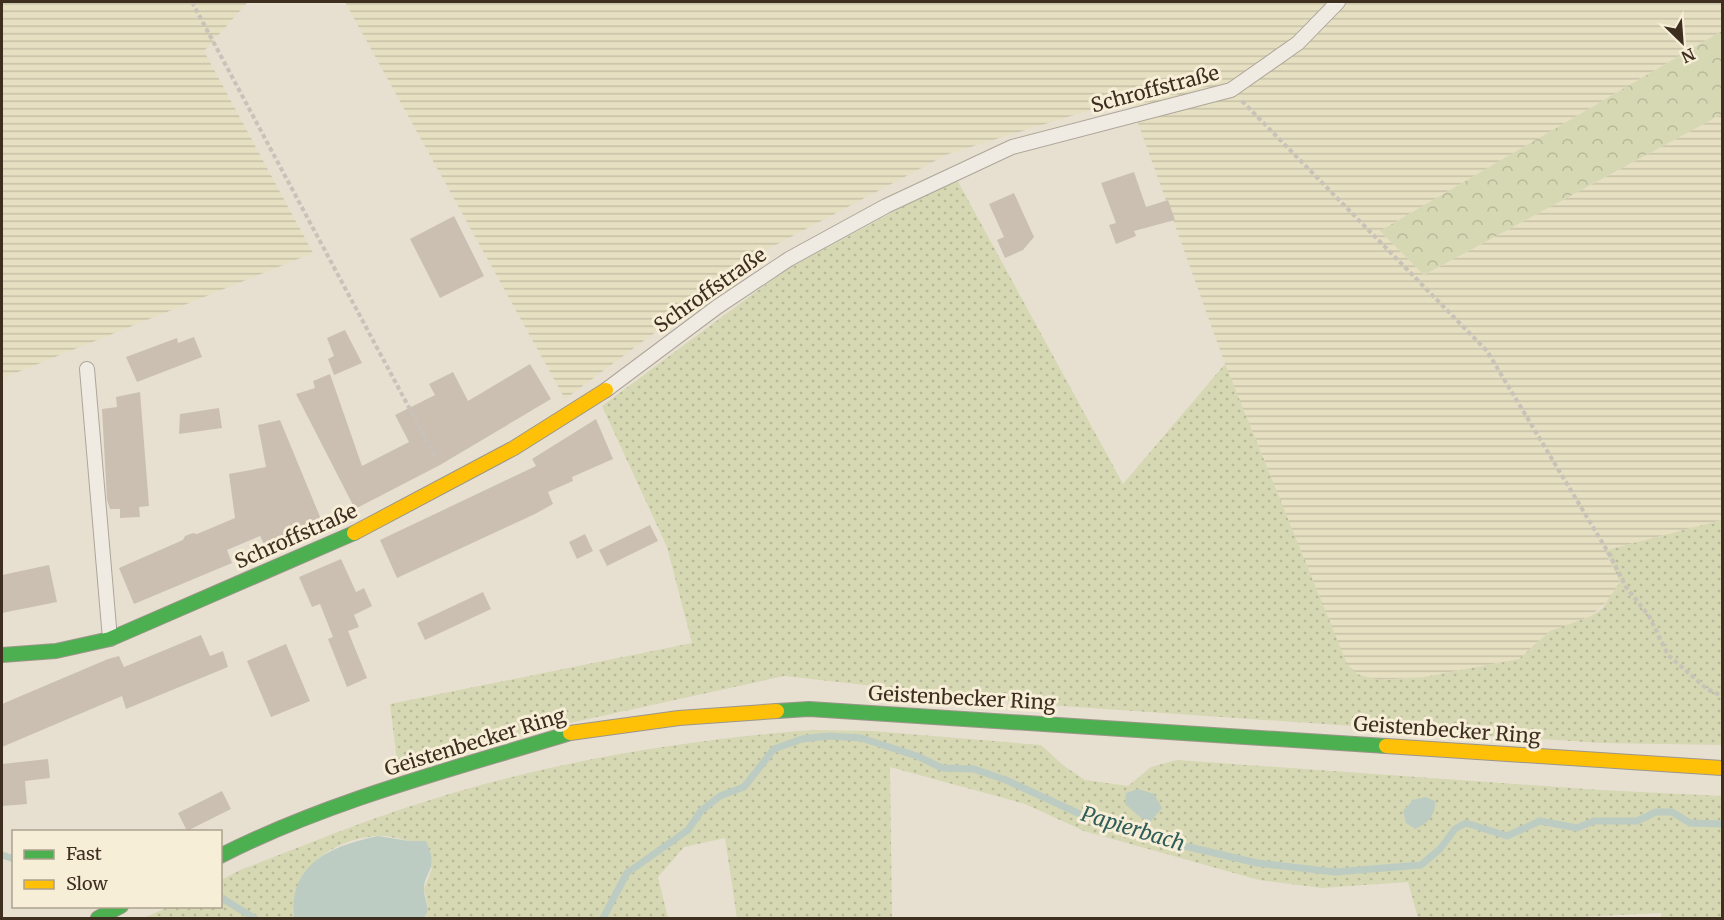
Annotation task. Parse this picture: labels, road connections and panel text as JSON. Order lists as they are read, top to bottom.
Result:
{
  "streets": {
    "main road": ["Schroffstraße", "Geistenbecker Ring"]
  },
  "water": ["Papierbach"],
  "legend": ["Fast", "Slow"],
  "north": "bottom right"
}
